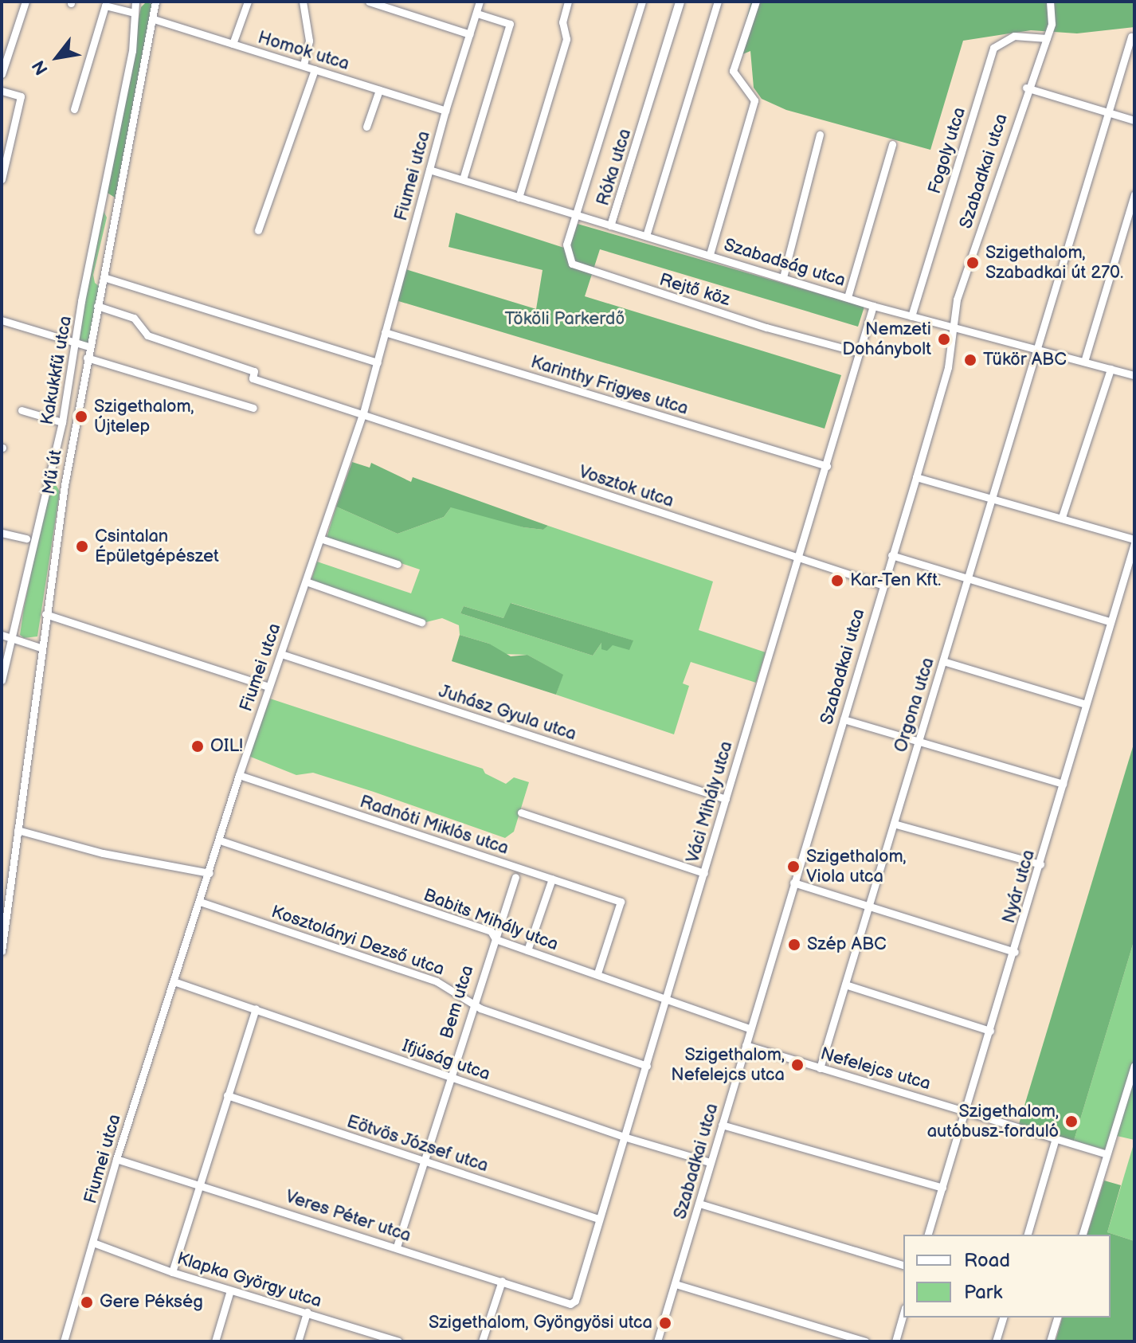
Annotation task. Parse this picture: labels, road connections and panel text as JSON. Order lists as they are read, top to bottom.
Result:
{
  "streets": {
    "street": [
      "Homok utca",
      "Fogoly utca",
      "Róka utca",
      "Szabadkai utca",
      "Fiumei utca",
      "Szabadság utca",
      "Rejtő köz",
      "Kakukkfű utca",
      "Karinthy Frigyes utca",
      "Mű út",
      "Vosztok utca",
      "Orgona utca",
      "Juhász Gyula utca",
      "Váci Mihály utca",
      "Radnóti Miklós utca",
      "Nyár utca",
      "Babits Mihály utca",
      "Kosztolányi Dezső utca",
      "Bem utca",
      "Ifjúság utca",
      "Nefelejcs utca",
      "Eötvös József utca",
      "Veres Péter utca",
      "Klapka György utca"
    ]
  },
  "crossings": [
    ["Homok utca", "Fiumei utca"],
    ["Homok utca", "Mű út"],
    ["Fogoly utca", "Szabadkai utca"],
    ["Fogoly utca", "Szabadság utca"],
    ["Róka utca", "Szabadság utca"],
    ["Szabadkai utca", "Szabadság utca"],
    ["Szabadkai utca", "Vosztok utca"],
    ["Szabadkai utca", "Babits Mihály utca"],
    ["Szabadkai utca", "Ifjúság utca"],
    ["Szabadkai utca", "Nefelejcs utca"],
    ["Fiumei utca", "Szabadság utca"],
    ["Fiumei utca", "Karinthy Frigyes utca"],
    ["Fiumei utca", "Vosztok utca"],
    ["Fiumei utca", "Juhász Gyula utca"],
    ["Fiumei utca", "Radnóti Miklós utca"],
    ["Fiumei utca", "Babits Mihály utca"],
    ["Fiumei utca", "Kosztolányi Dezső utca"],
    ["Fiumei utca", "Ifjúság utca"],
    ["Fiumei utca", "Veres Péter utca"],
    ["Fiumei utca", "Klapka György utca"],
    ["Szabadság utca", "Rejtő köz"],
    ["Szabadság utca", "Orgona utca"],
    ["Szabadság utca", "Váci Mihály utca"],
    ["Rejtő köz", "Váci Mihály utca"],
    ["Karinthy Frigyes utca", "Váci Mihály utca"],
    ["Mű út", "Vosztok utca"],
    ["Vosztok utca", "Váci Mihály utca"],
    ["Orgona utca", "Nefelejcs utca"],
    ["Juhász Gyula utca", "Váci Mihály utca"],
    ["Váci Mihály utca", "Babits Mihály utca"],
    ["Váci Mihály utca", "Kosztolányi Dezső utca"],
    ["Váci Mihály utca", "Ifjúság utca"],
    ["Váci Mihály utca", "Eötvös József utca"],
    ["Váci Mihály utca", "Veres Péter utca"],
    ["Radnóti Miklós utca", "Babits Mihály utca"],
    ["Nyár utca", "Nefelejcs utca"],
    ["Babits Mihály utca", "Bem utca"],
    ["Kosztolányi Dezső utca", "Bem utca"],
    ["Bem utca", "Ifjúság utca"],
    ["Bem utca", "Eötvös József utca"],
    ["Bem utca", "Veres Péter utca"]
  ],
  "parks": ["Tököli Parkerdő"],
  "places": [
    "Szigethalom, Szabadkai út 270.",
    "Nemzeti Dohánybolt",
    "Tükör ABC",
    "Szigethalom, Újtelep",
    "Csintalan Épületgépészet",
    "Kar-Ten Kft.",
    "OIL!",
    "Szigethalom, Viola utca",
    "Szép ABC",
    "Szigethalom, Nefelejcs utca",
    "Szigethalom, autóbusz-forduló",
    "Gere Pékség",
    "Szigethalom, Gyöngyösi utca"
  ],
  "legend": ["Road", "Park"],
  "north": "bottom left"
}
